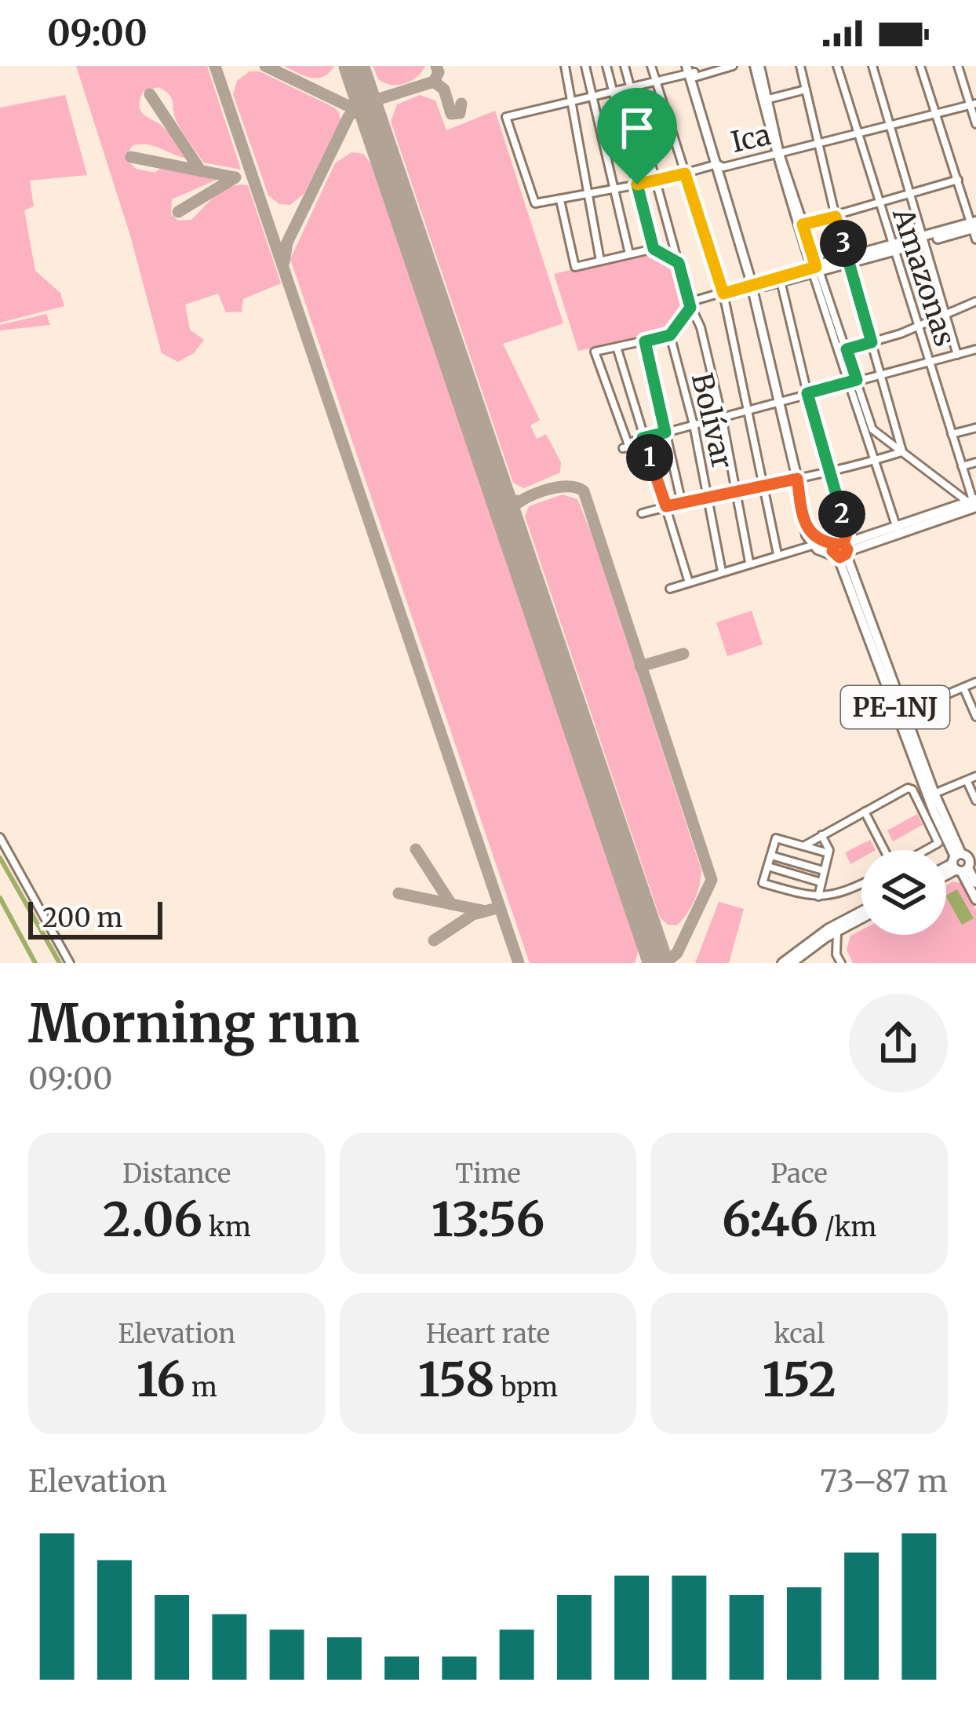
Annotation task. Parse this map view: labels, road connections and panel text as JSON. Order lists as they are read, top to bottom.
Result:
{
  "streets": {
    "main road": ["PE-1NJ"],
    "street": ["Ica", "Amazonas", "Bolívar"]
  },
  "crossings": [
    ["Ica", "Amazonas"]
  ],
  "scale_bar": "200 m",
  "page": {
    "status": "09:00",
    "pins": ["3", "1", "2"],
    "scale": "200 m",
    "heading": ["Morning run", "09:00"],
    "stats": [
      ["Distance", "2.06 km"],
      ["Time", "13:56"],
      ["Pace", "6:46 /km"],
      ["Elevation", "16 m"],
      ["Heart rate", "158 bpm"],
      ["kcal", "152"]
    ],
    "chart": ["Elevation", "73–87 m"]
  }
}
